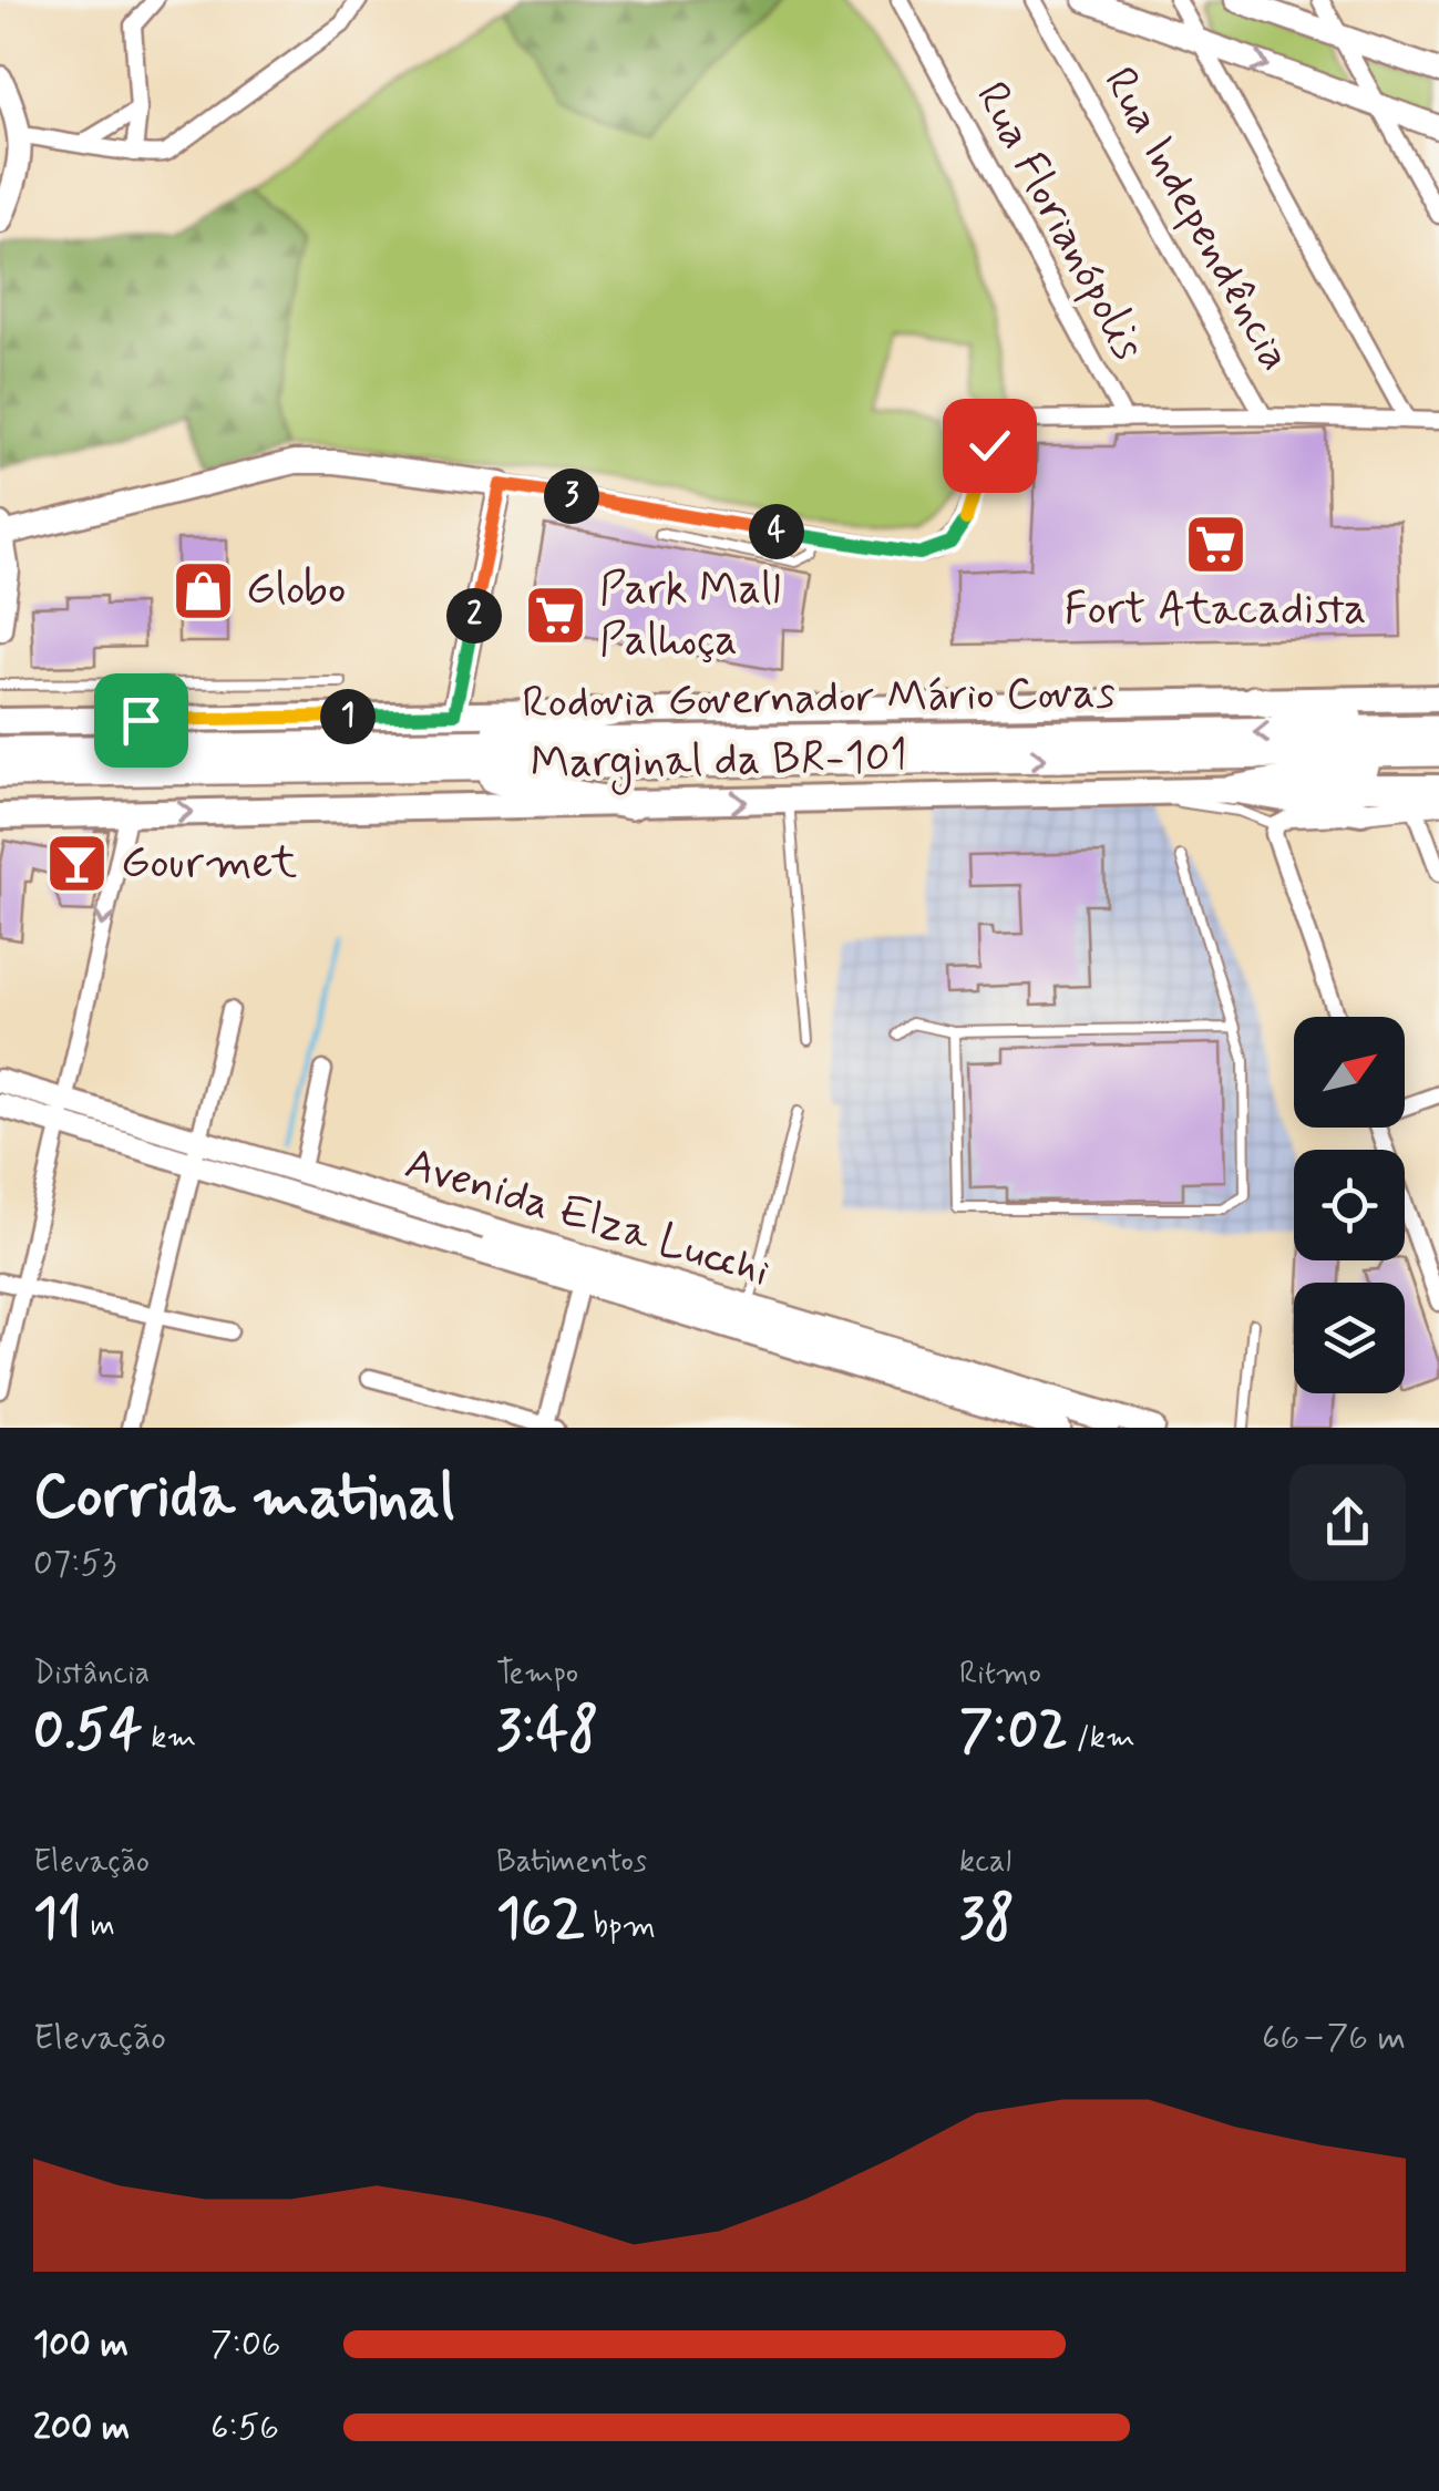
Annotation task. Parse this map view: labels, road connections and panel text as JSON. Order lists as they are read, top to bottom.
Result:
{
  "streets": {
    "highway": ["Rodovia Governador Mário Covas"],
    "main road": ["Marginal da BR-101", "Avenida Elza Lucchi"],
    "street": ["Rua Independência", "Rua Florianópolis"]
  },
  "places": {
    "supermarket": ["Fort Atacadista", "Park Mall Palhoça"],
    "shop": ["Globo"],
    "bar": ["Gourmet"]
  },
  "north": "top right",
  "page": {
    "pins": [
      "3",
      "4",
      "2",
      "1"
    ],
    "heading": ["Corrida matinal", "07:53"],
    "stats": [
      ["Distância", "0.54 km"],
      ["Tempo", "3:48"],
      ["Ritmo", "7:02 /km"],
      ["Elevação", "11 m"],
      ["Batimentos", "162 bpm"],
      ["kcal", "38"]
    ],
    "chart": ["Elevação", "66–76 m"],
    "list": [
      {
        "name": "100 m",
        "note": "7:06"
      },
      {
        "name": "200 m",
        "note": "6:56"
      }
    ]
  }
}
